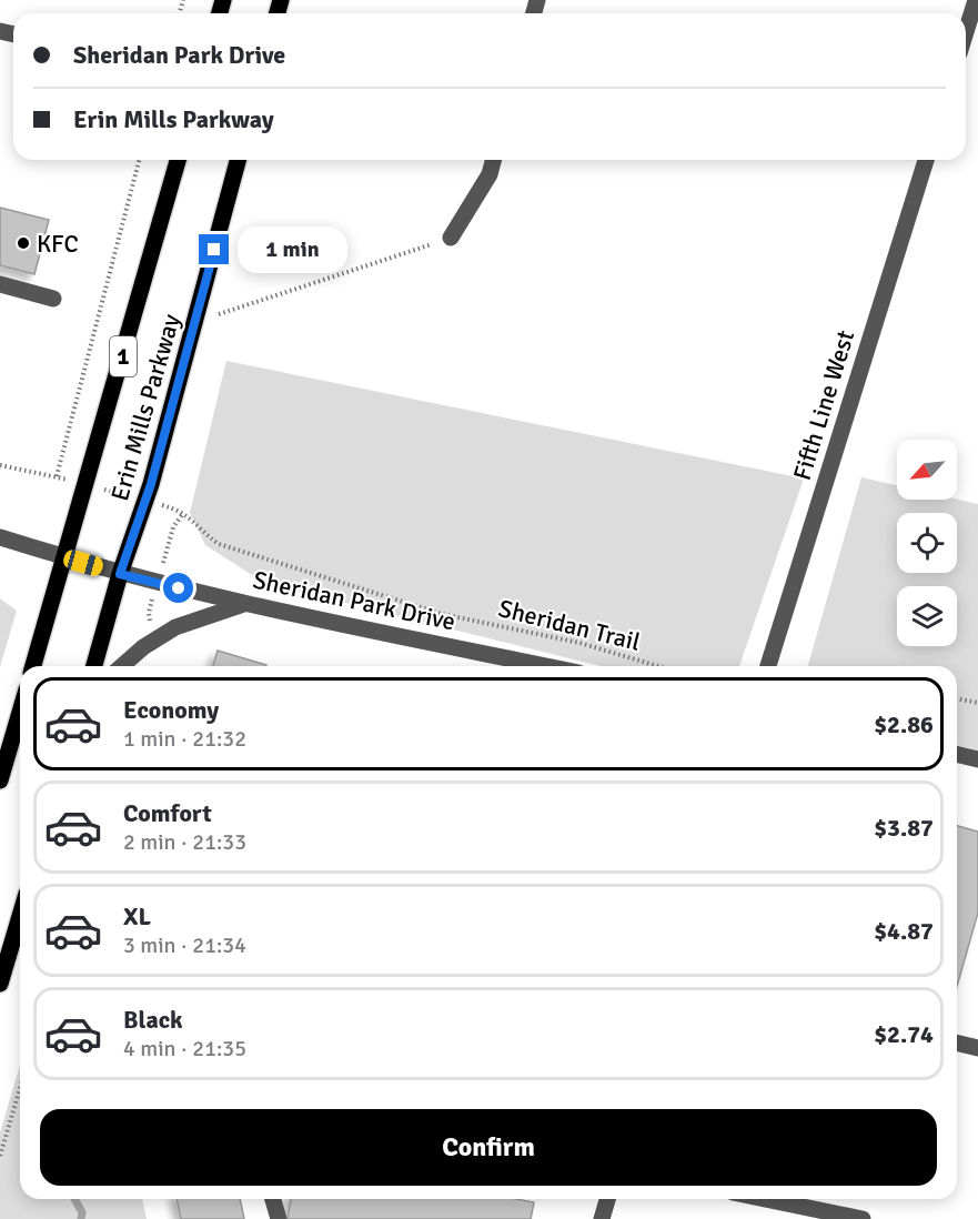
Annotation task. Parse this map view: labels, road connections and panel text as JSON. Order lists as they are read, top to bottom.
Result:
{
  "streets": {
    "main road": ["1", "Erin Mills Parkway"],
    "street": ["Fifth Line West", "Sheridan Park Drive"],
    "path": ["Sheridan Trail"]
  },
  "crossings": [
    ["Erin Mills Parkway", "Sheridan Park Drive"],
    ["Erin Mills Parkway", "Sheridan Trail"]
  ],
  "places": ["KFC"],
  "north": "bottom left",
  "page": {
    "banner": ["Sheridan Park Drive", "Erin Mills Parkway"],
    "bubble": "1 min",
    "list": [
      {
        "name": "Economy",
        "note": "1 min · 21:32",
        "value": "$2.86"
      },
      {
        "name": "Comfort",
        "note": "2 min · 21:33",
        "value": "$3.87"
      },
      {
        "name": "XL",
        "note": "3 min · 21:34",
        "value": "$4.87"
      },
      {
        "name": "Black",
        "note": "4 min · 21:35",
        "value": "$2.74"
      }
    ],
    "buttons": "Confirm"
  }
}
